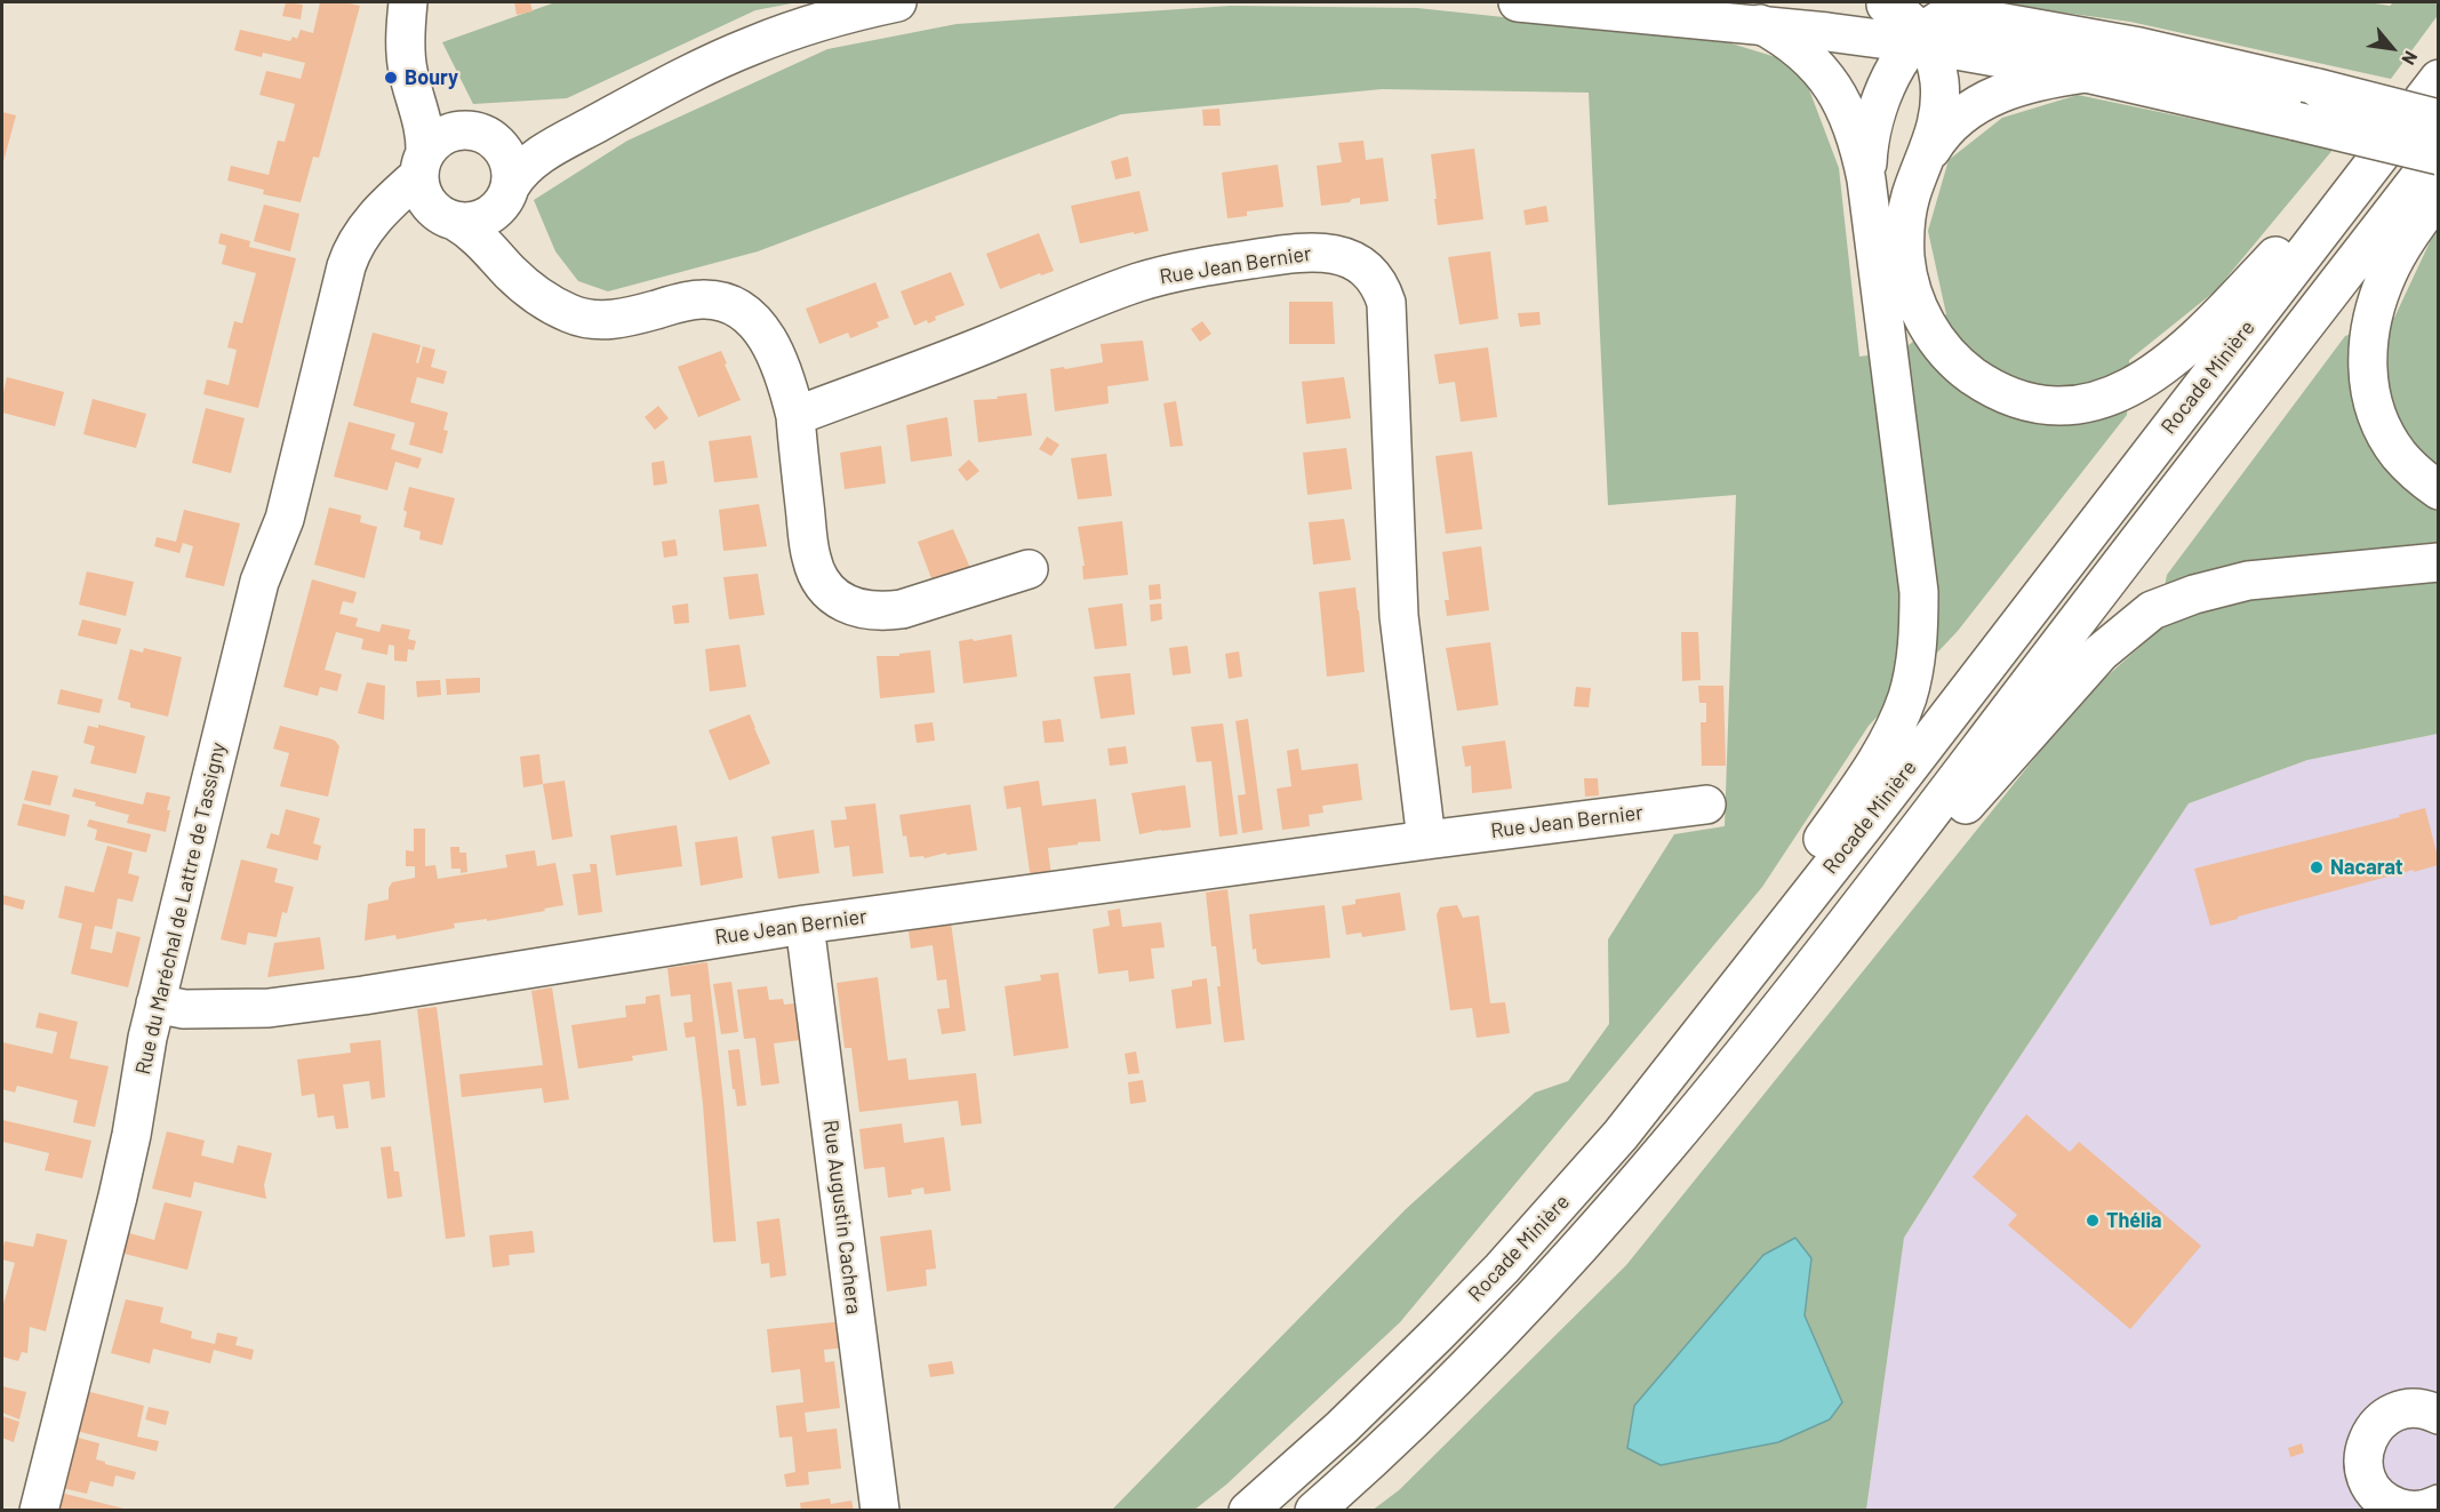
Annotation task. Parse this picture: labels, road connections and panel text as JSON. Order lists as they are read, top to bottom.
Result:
{
  "streets": {
    "main road": [
      "Rue Jean Bernier",
      "Rocade Minière",
      "Rue du Maréchal de Lattre de Tassigny",
      "Rue Augustin Cachera"
    ]
  },
  "crossings": [
    ["Rue Jean Bernier", "Rue du Maréchal de Lattre de Tassigny"],
    ["Rue Jean Bernier", "Rue Augustin Cachera"]
  ],
  "places": ["Boury", "Nacarat", "Thélia"],
  "north": "bottom right"
}
